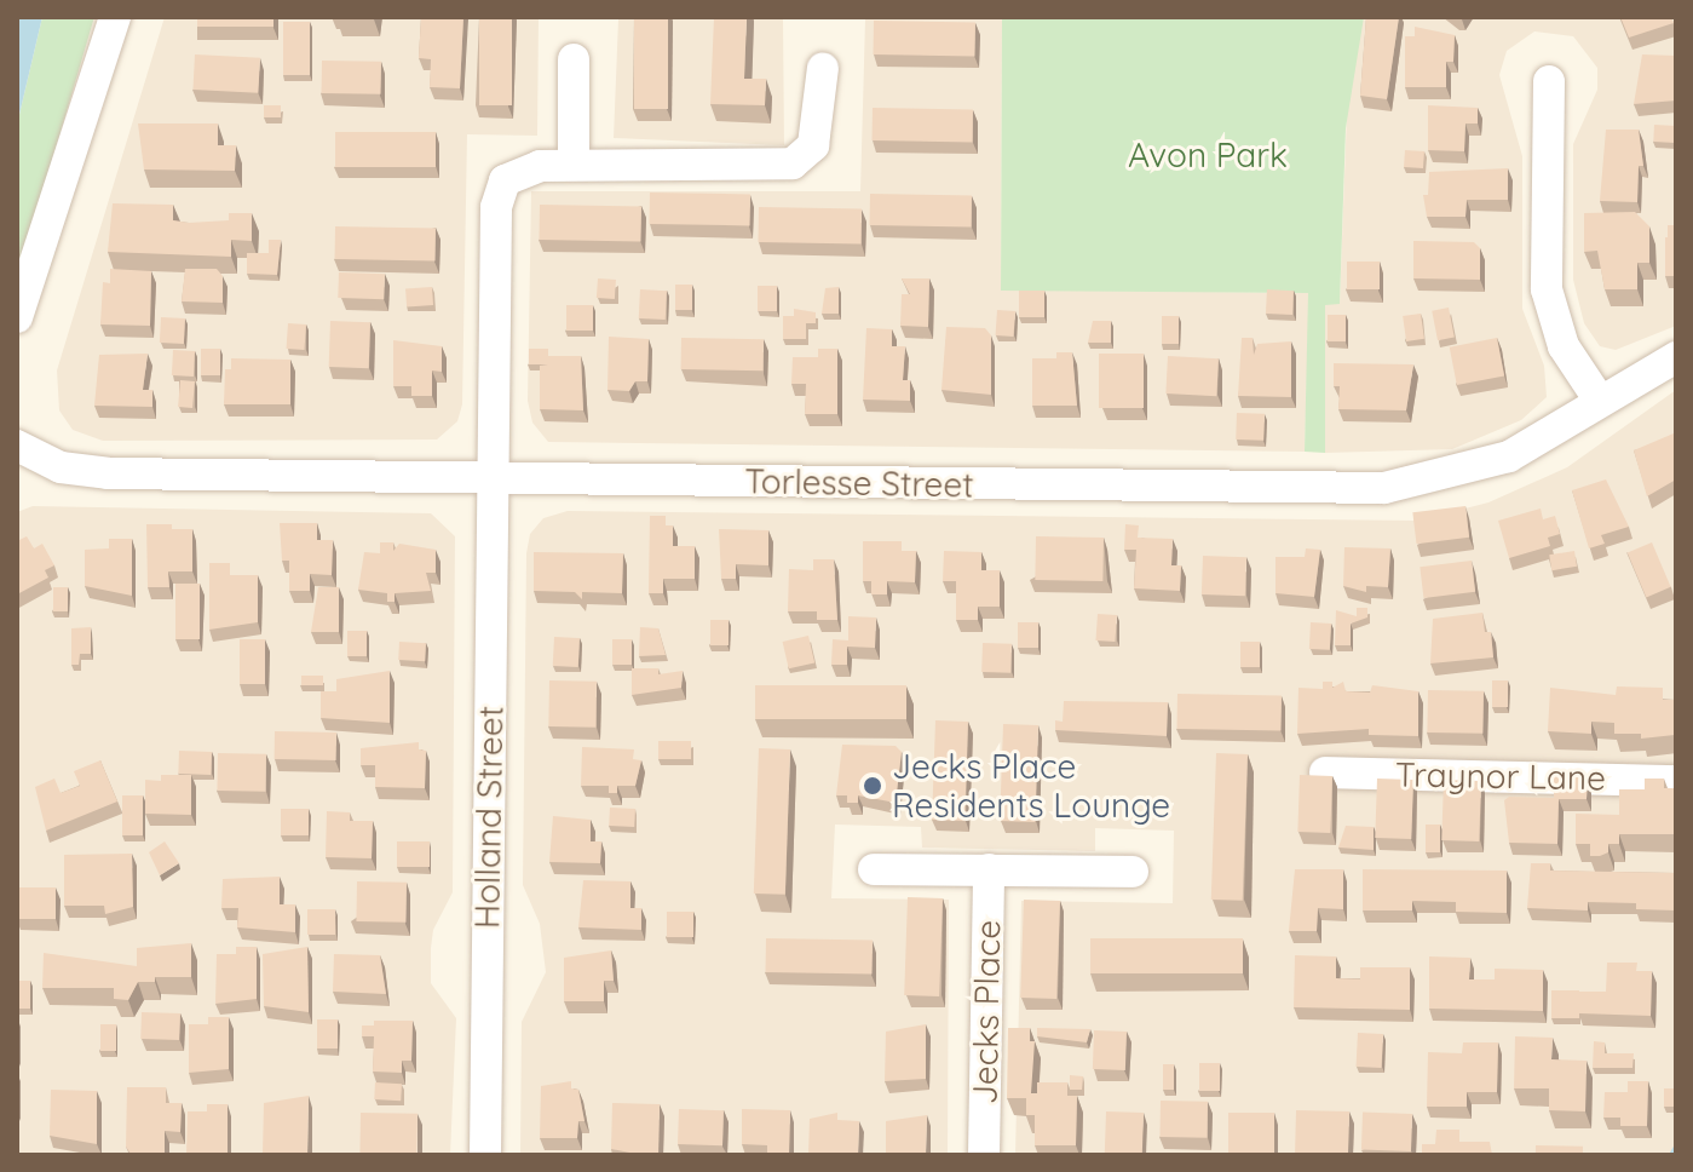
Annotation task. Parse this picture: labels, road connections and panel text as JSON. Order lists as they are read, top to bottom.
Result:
{
  "streets": {
    "street": [
      "Torlesse Street",
      "Traynor Lane",
      "Holland Street",
      "Jecks Place"
    ]
  },
  "crossings": [
    ["Torlesse Street", "Holland Street"]
  ],
  "parks": ["Avon Park"],
  "places": ["Jecks Place Residents Lounge"]
}
